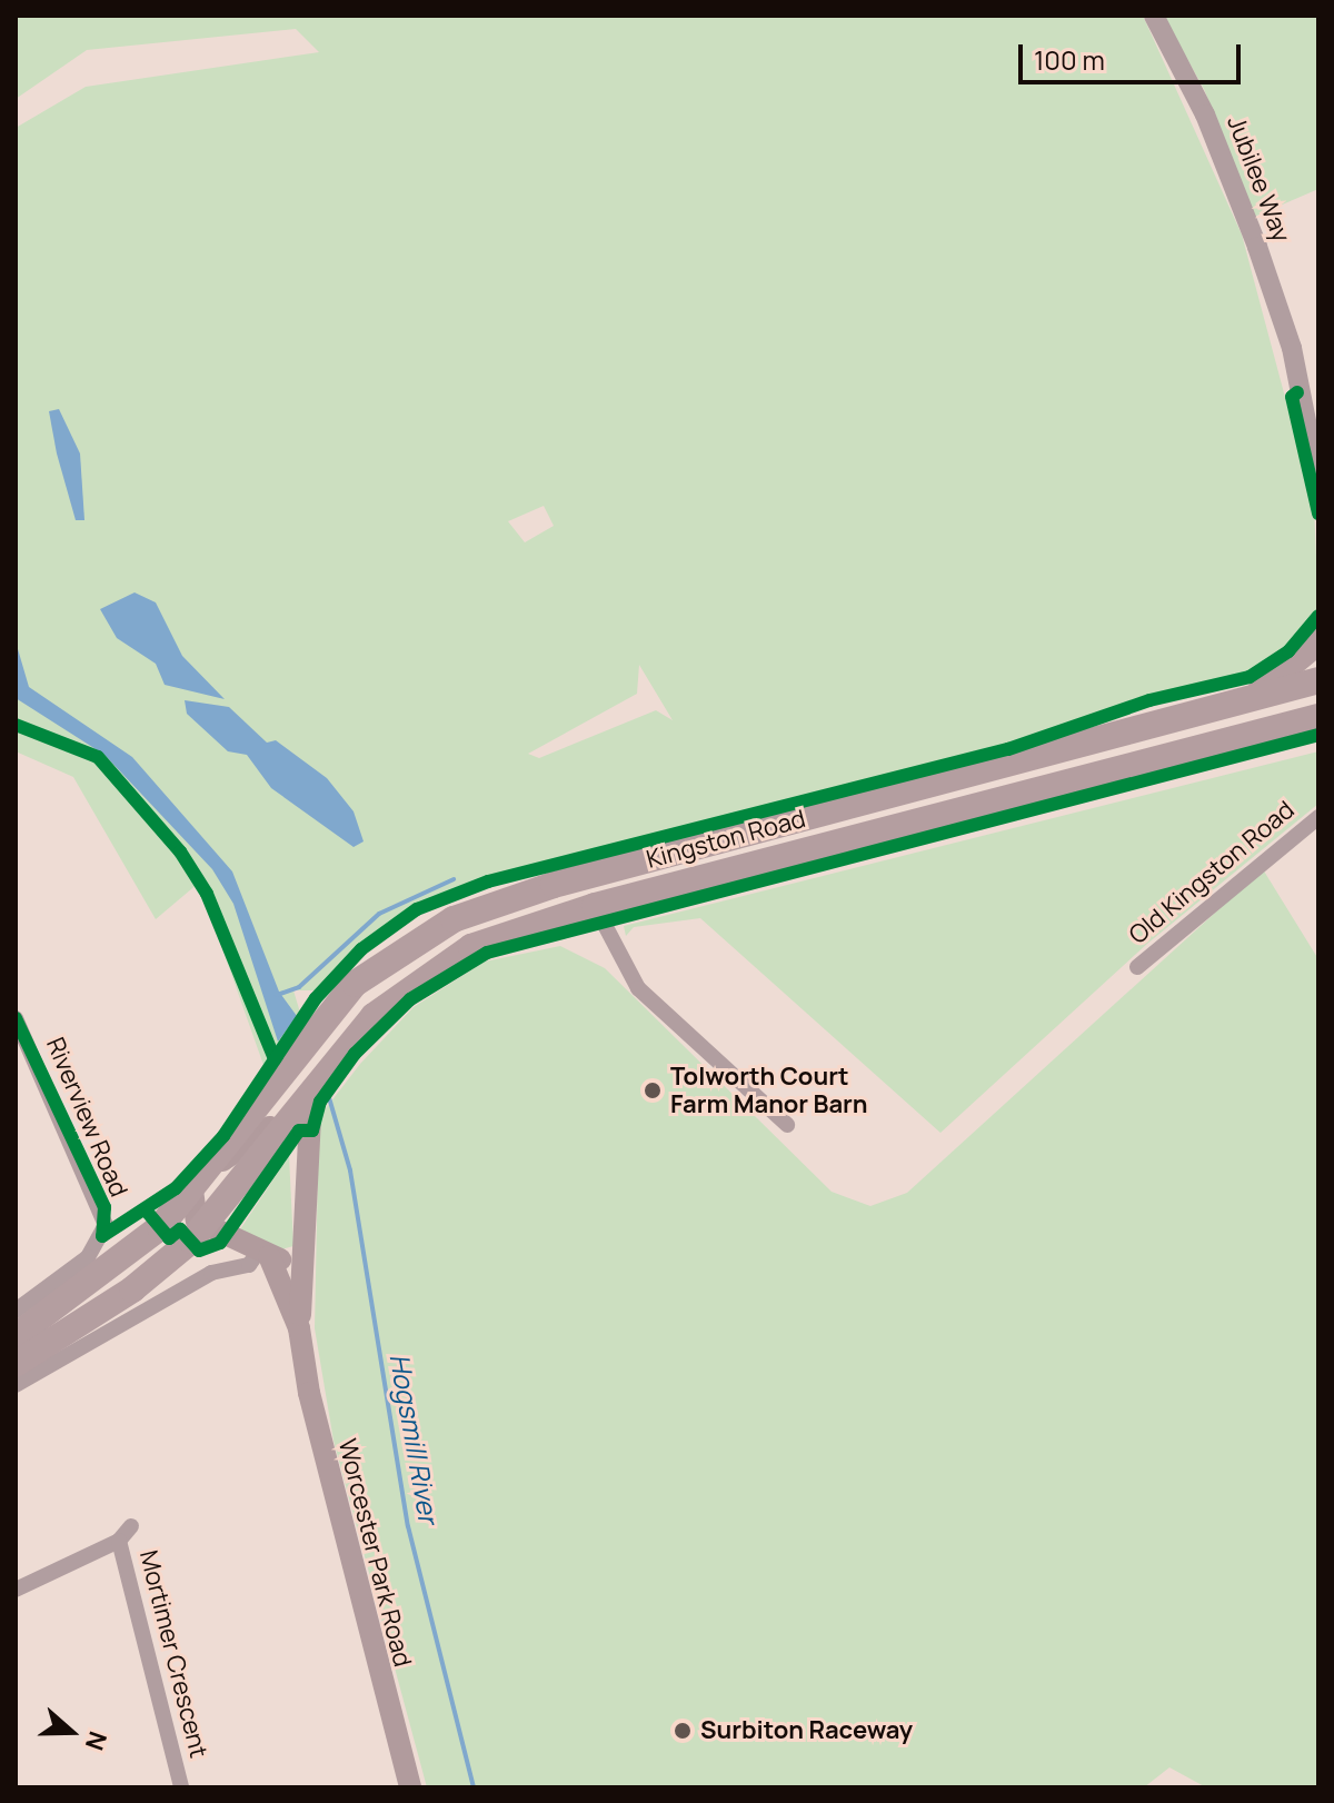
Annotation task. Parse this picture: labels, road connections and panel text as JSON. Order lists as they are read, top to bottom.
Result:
{
  "streets": {
    "highway": ["Kingston Road"],
    "main road": ["Worcester Park Road"],
    "street": [
      "Jubilee Way",
      "Old Kingston Road",
      "Riverview Road",
      "Mortimer Crescent"
    ]
  },
  "water": ["Hogsmill River"],
  "places": ["Tolworth Court Farm Manor Barn", "Surbiton Raceway"],
  "scale_bar": "100 m",
  "north": "right"
}
